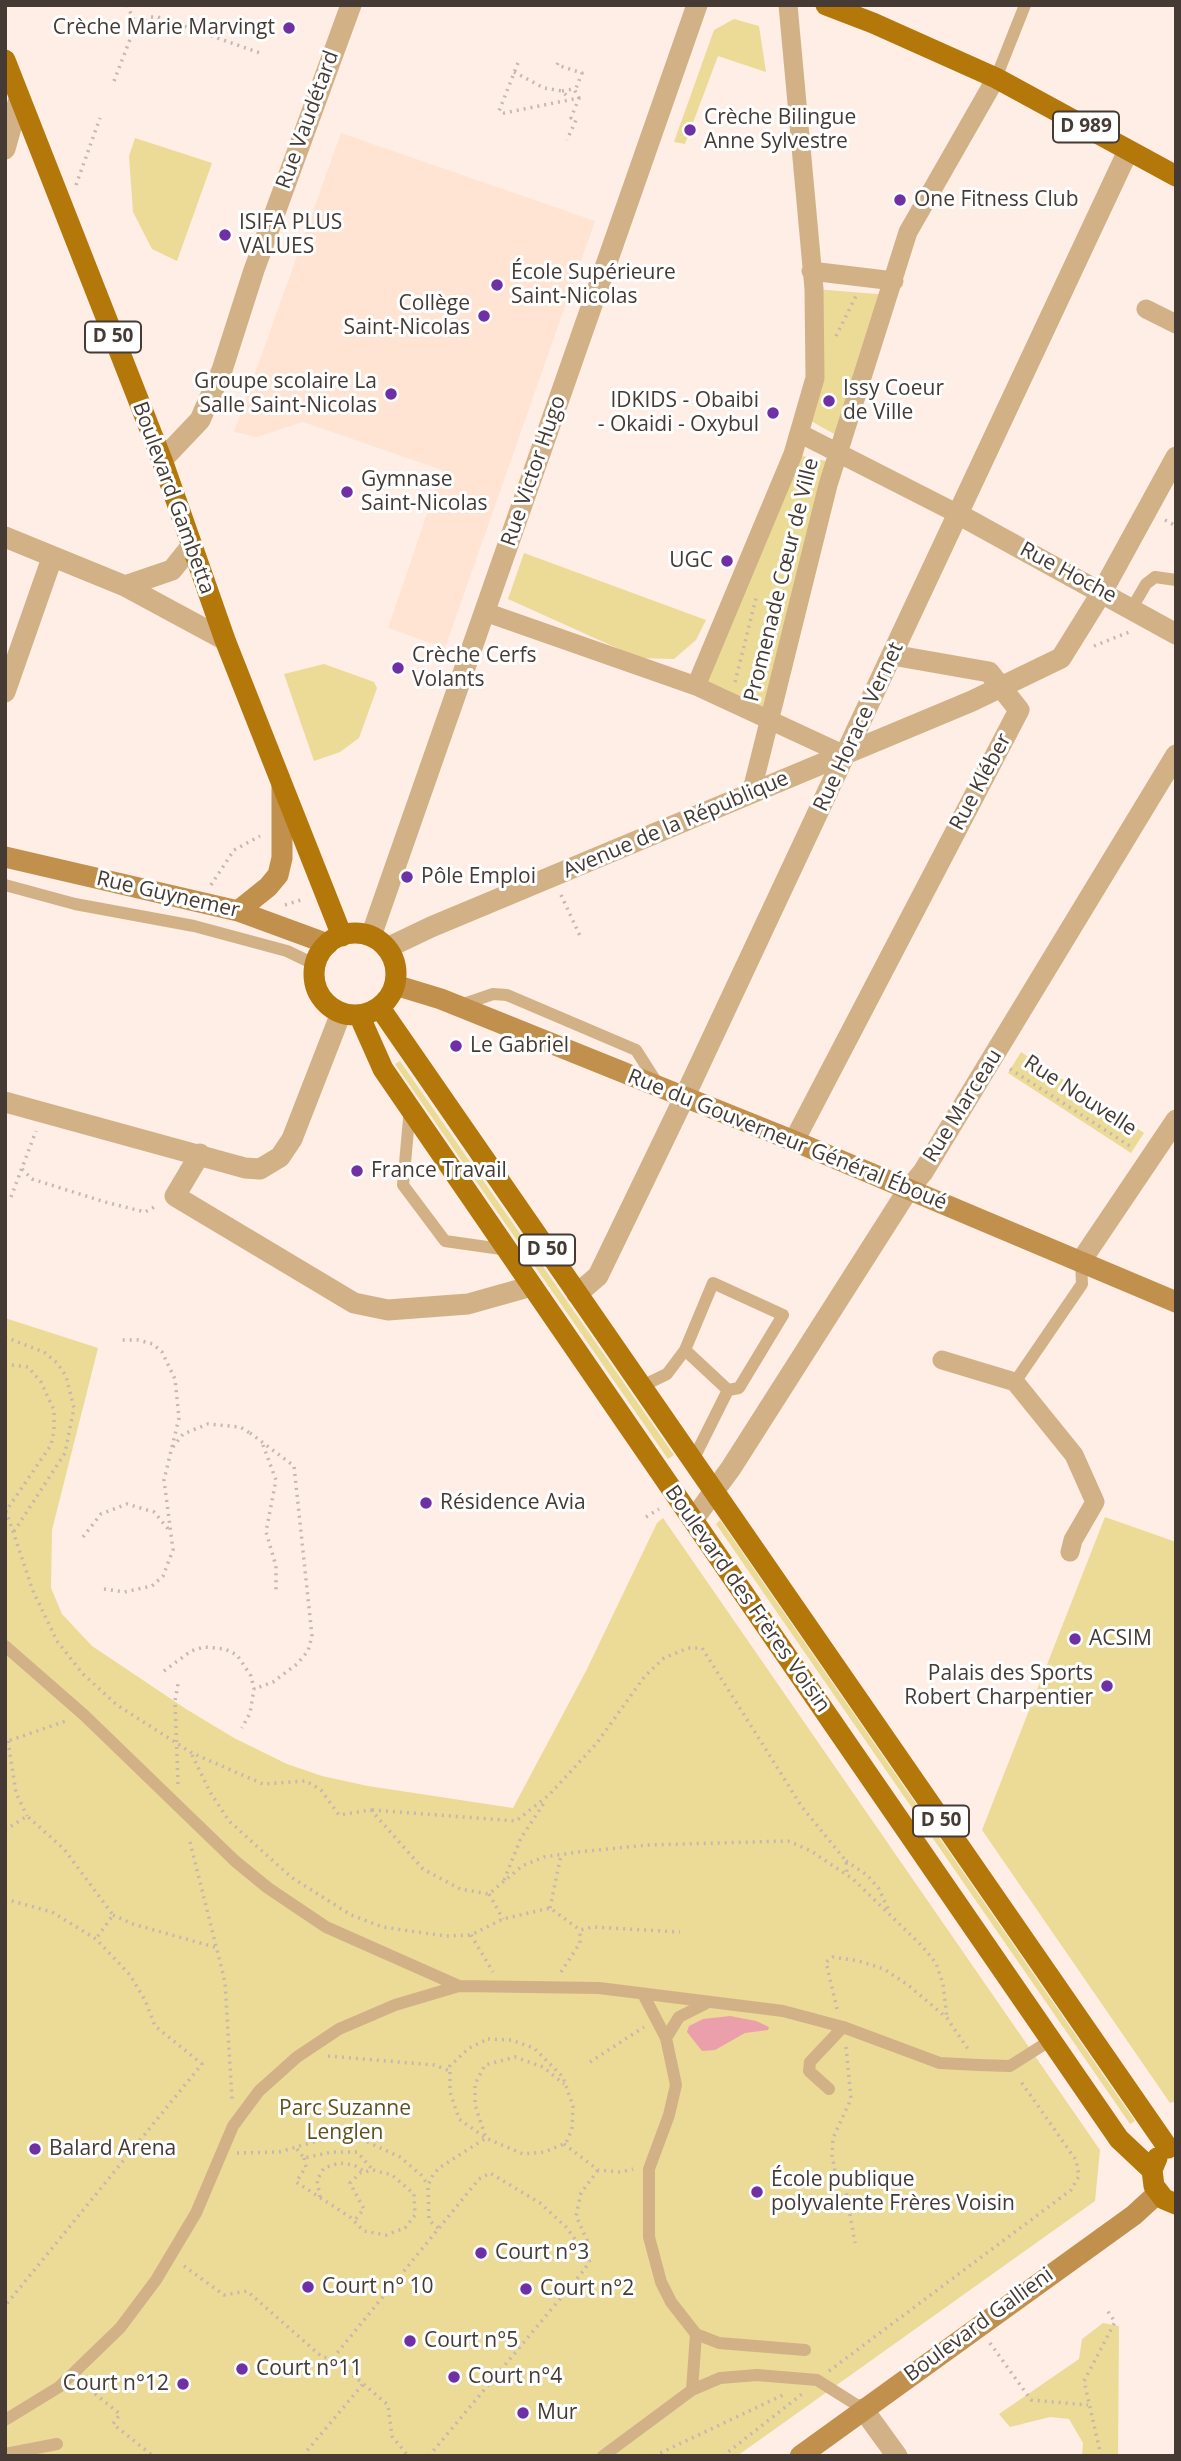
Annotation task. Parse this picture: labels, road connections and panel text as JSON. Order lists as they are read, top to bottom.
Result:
{
  "streets": {
    "main road": [
      "D 989",
      "D 50",
      "Boulevard Gambetta",
      "Rue Guynemer",
      "Rue du Gouverneur Général Éboué",
      "Boulevard des Frères Voisin",
      "Boulevard Gallieni"
    ],
    "street": [
      "Rue Vaudétard",
      "Rue Victor Hugo",
      "Rue Hoche",
      "Promenade Cœur de Ville",
      "Rue Horace Vernet",
      "Rue Kléber",
      "Avenue de la République",
      "Rue Marceau"
    ],
    "path": ["Rue Nouvelle"]
  },
  "crossings": [
    ["Rue Vaudétard", "Boulevard Gambetta"],
    ["D 989", "Promenade Cœur de Ville"],
    ["D 989", "Rue Horace Vernet"],
    ["Rue Victor Hugo", "Boulevard Gambetta"],
    ["Rue Victor Hugo", "Promenade Cœur de Ville"],
    ["Rue Victor Hugo", "Avenue de la République"],
    ["Rue Victor Hugo", "Rue Guynemer"],
    ["Rue Victor Hugo", "Rue du Gouverneur Général Éboué"],
    ["Rue Victor Hugo", "Boulevard des Frères Voisin"],
    ["Boulevard Gambetta", "Avenue de la République"],
    ["Boulevard Gambetta", "Rue Guynemer"],
    ["Boulevard Gambetta", "Rue du Gouverneur Général Éboué"],
    ["Boulevard Gambetta", "Boulevard des Frères Voisin"],
    ["Rue Hoche", "Promenade Cœur de Ville"],
    ["Rue Hoche", "Rue Horace Vernet"],
    ["Promenade Cœur de Ville", "Rue Horace Vernet"],
    ["Promenade Cœur de Ville", "Avenue de la République"],
    ["Rue Horace Vernet", "Avenue de la République"],
    ["Rue Horace Vernet", "Rue du Gouverneur Général Éboué"],
    ["Rue Horace Vernet", "Boulevard des Frères Voisin"],
    ["Rue Kléber", "Avenue de la République"],
    ["Rue Kléber", "Rue du Gouverneur Général Éboué"],
    ["Avenue de la République", "Rue Guynemer"],
    ["Avenue de la République", "Rue du Gouverneur Général Éboué"],
    ["Avenue de la République", "Boulevard des Frères Voisin"],
    ["Rue Guynemer", "Rue du Gouverneur Général Éboué"],
    ["Rue Guynemer", "Boulevard des Frères Voisin"],
    ["Rue Nouvelle", "Rue Marceau"],
    ["Rue Marceau", "Rue du Gouverneur Général Éboué"],
    ["Rue Marceau", "Boulevard des Frères Voisin"],
    ["Rue du Gouverneur Général Éboué", "Boulevard des Frères Voisin"]
  ],
  "parks": ["Parc Suzanne Lenglen"],
  "places": [
    "Crèche Marie Marvingt",
    "Crèche Bilingue Anne Sylvestre",
    "One Fitness Club",
    "ISIFA PLUS VALUES",
    "École Supérieure Saint-Nicolas",
    "Collège Saint-Nicolas",
    "Groupe scolaire La Salle Saint-Nicolas",
    "Issy Coeur de Ville",
    "IDKIDS - Obaibi - Okaidi - Oxybul",
    "Gymnase Saint-Nicolas",
    "UGC",
    "Crèche Cerfs Volants",
    "Pôle Emploi",
    "Le Gabriel",
    "France Travail",
    "Résidence Avia",
    "ACSIM",
    "Palais des Sports Robert Charpentier",
    "Balard Arena",
    "École publique polyvalente Frères Voisin",
    "Court n°3",
    "Court n° 10",
    "Court n°2",
    "Court n°5",
    "Court n°11",
    "Court n°4",
    "Court n°12",
    "Mur"
  ]
}
